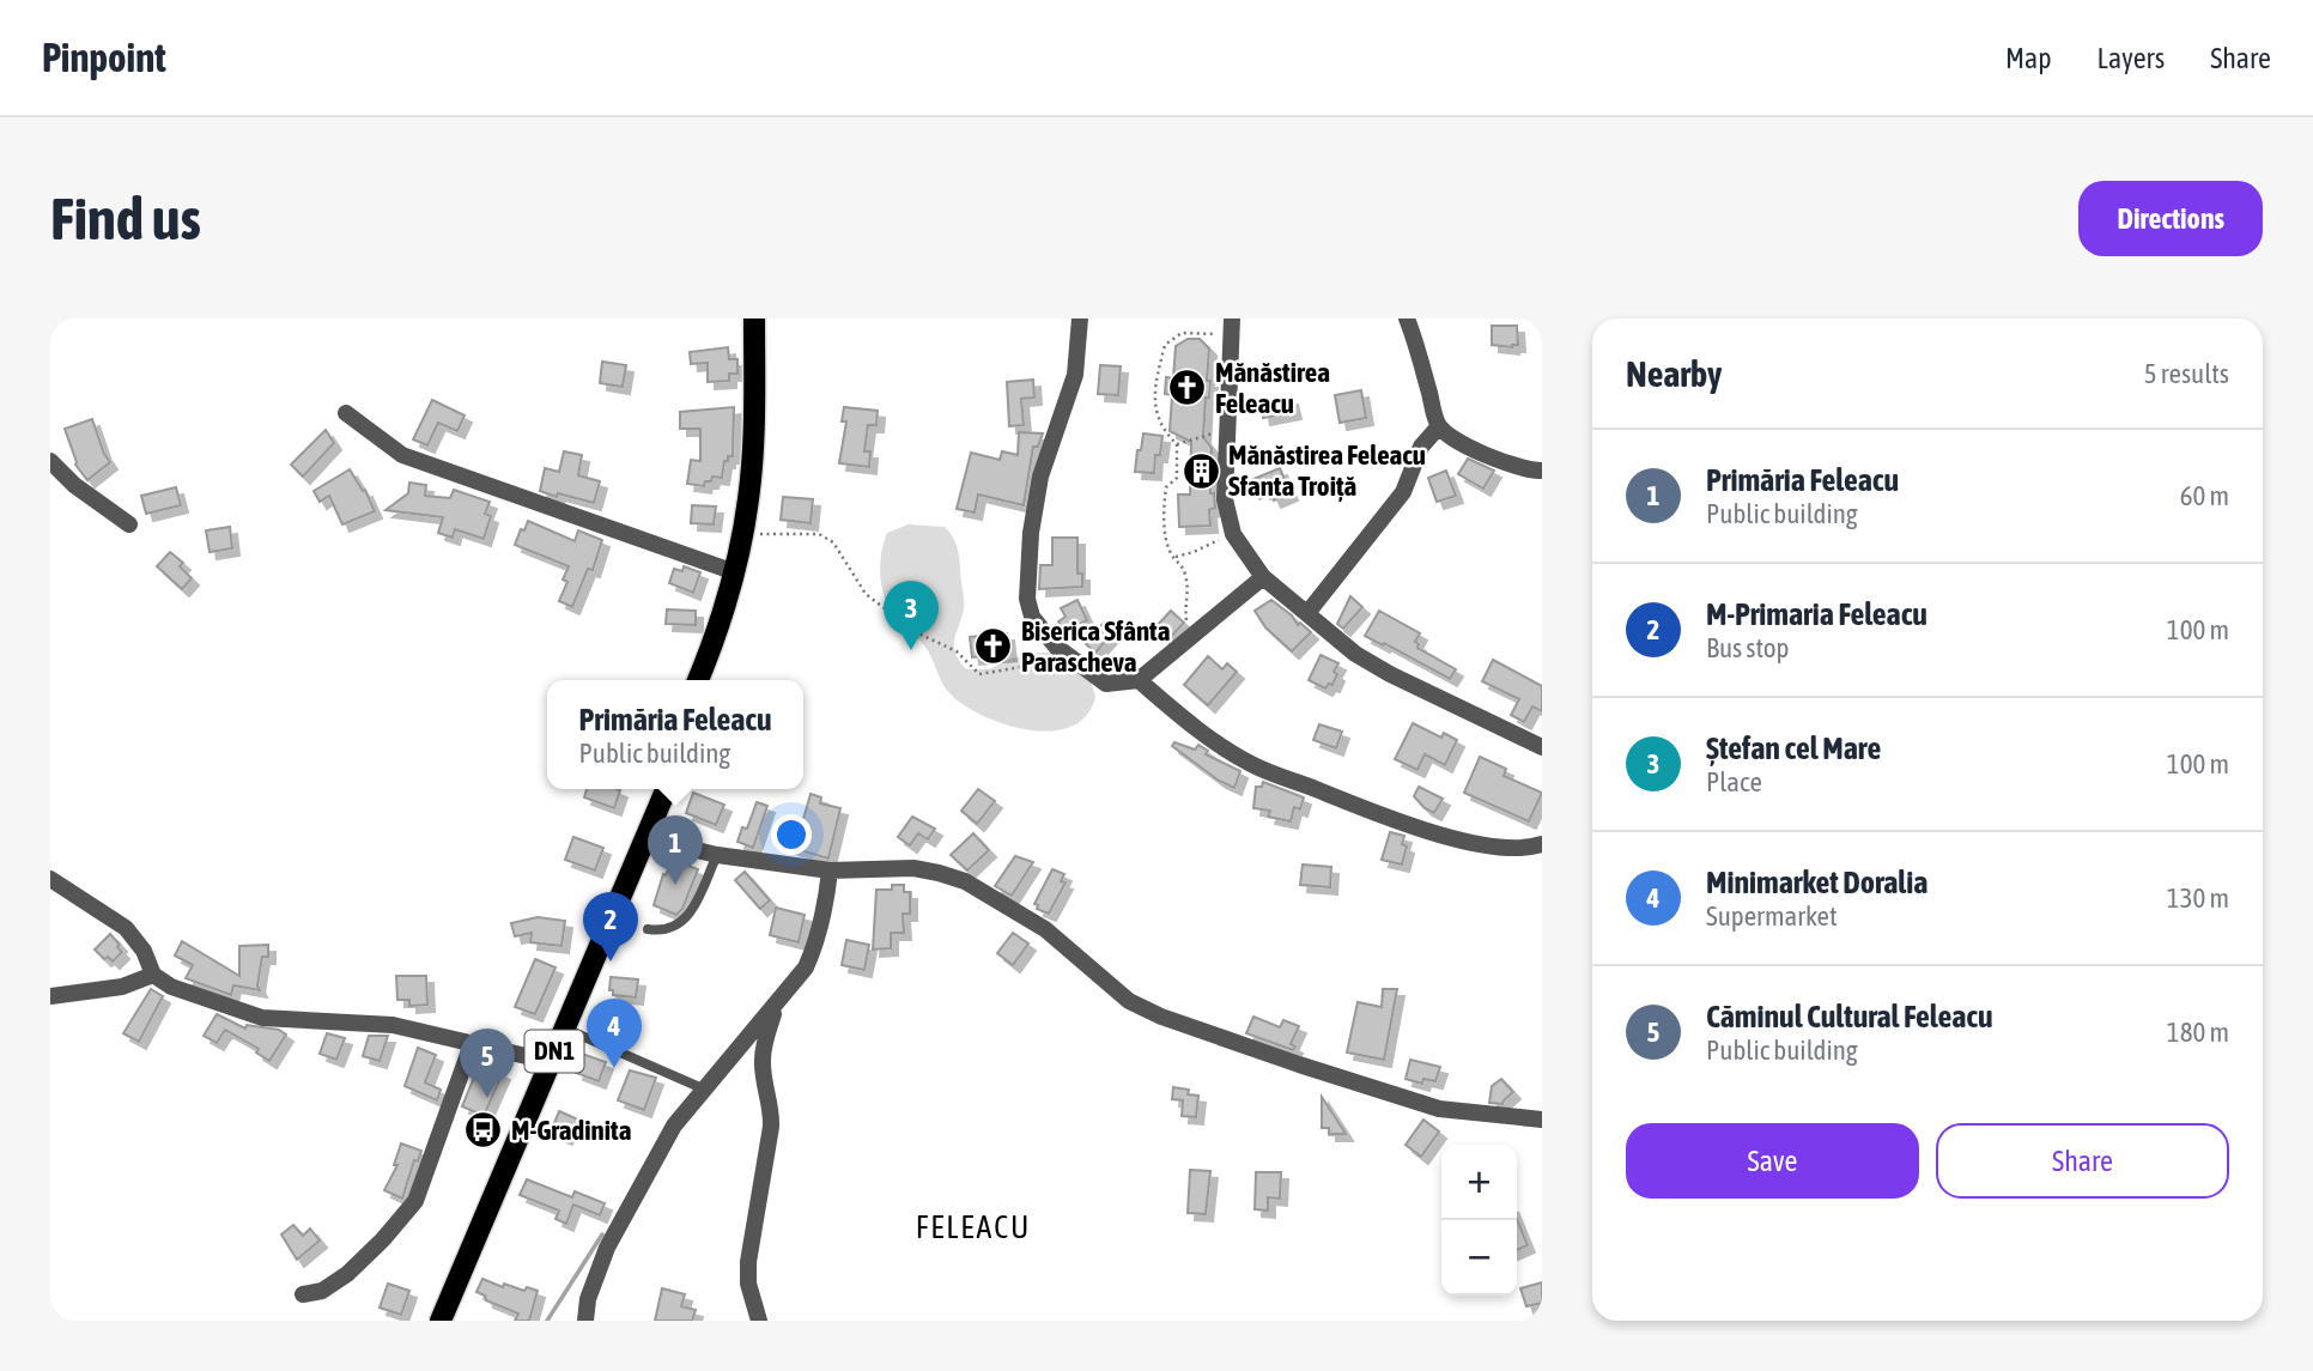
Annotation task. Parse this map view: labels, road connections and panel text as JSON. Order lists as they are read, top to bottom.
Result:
{
  "streets": {
    "main road": ["DN1"]
  },
  "districts": ["FELEACU"],
  "places": {
    "church": ["Mănăstirea Feleacu", "Biserica Sfânta Parascheva"],
    "building": ["Mănăstirea Feleacu Sfanta Troiță"],
    "bus stop": ["M-Gradinita"]
  },
  "page": {
    "header": "Pinpoint",
    "nav": ["Map", "Layers", "Share"],
    "buttons": [
      "Directions",
      ["Save", "Share"]
    ],
    "title": "Find us",
    "heading": ["Nearby", "5 results"],
    "list": [
      {
        "mark": "1",
        "name": "Primăria Feleacu",
        "note": "Public building",
        "value": "60 m"
      },
      {
        "mark": "2",
        "name": "M-Primaria Feleacu",
        "note": "Bus stop",
        "value": "100 m"
      },
      {
        "mark": "3",
        "name": "Ștefan cel Mare",
        "note": "Place",
        "value": "100 m"
      },
      {
        "mark": "4",
        "name": "Minimarket Doralia",
        "note": "Supermarket",
        "value": "130 m"
      },
      {
        "mark": "5",
        "name": "Căminul Cultural Feleacu",
        "note": "Public building",
        "value": "180 m"
      }
    ],
    "pins": [
      "3",
      "1",
      "2",
      "4",
      "5"
    ],
    "popup": ["Primăria Feleacu", "Public building"],
    "map_buttons": ["+", "−"]
  }
}
